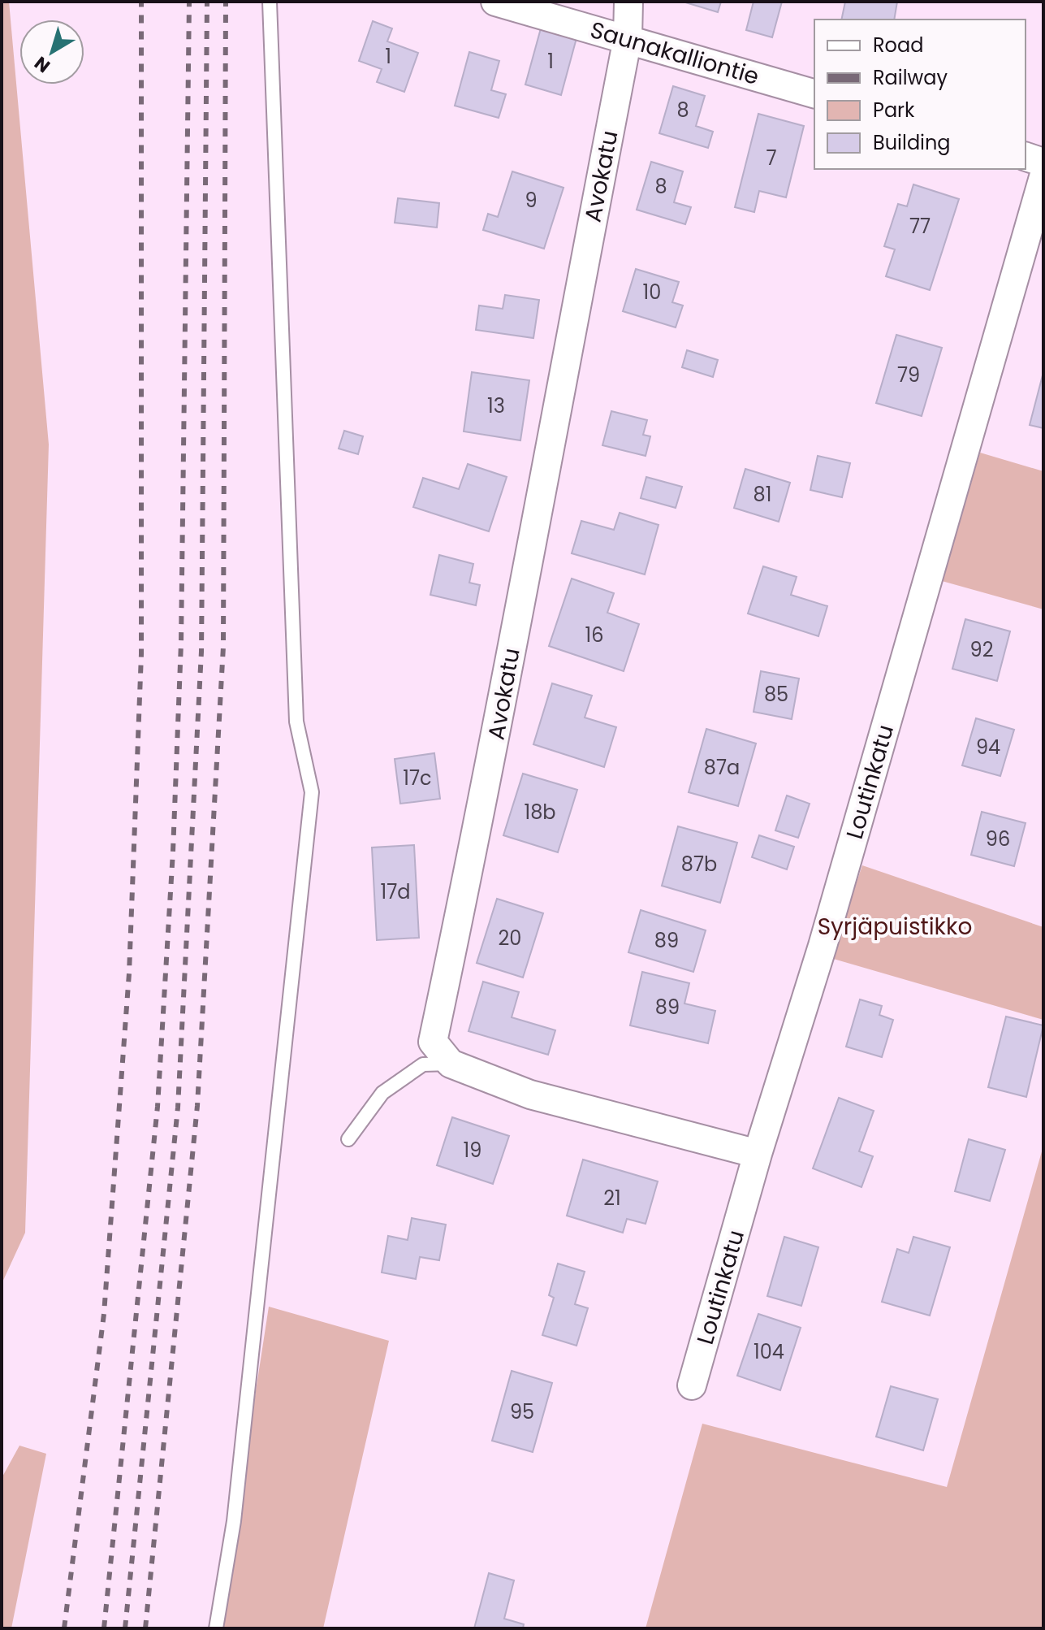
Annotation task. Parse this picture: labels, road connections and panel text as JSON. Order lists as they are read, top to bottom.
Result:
{
  "streets": {
    "street": ["Saunakalliontie", "Avokatu", "Loutinkatu"]
  },
  "crossings": [
    ["Saunakalliontie", "Avokatu"]
  ],
  "parks": ["Syrjäpuistikko"],
  "house_numbers": [
    "1",
    "1",
    "8",
    "7",
    "8",
    "9",
    "77",
    "10",
    "79",
    "13",
    "81",
    "16",
    "92",
    "85",
    "94",
    "87a",
    "17c",
    "18b",
    "96",
    "87b",
    "17d",
    "20",
    "89",
    "89",
    "19",
    "21",
    "104",
    "95"
  ],
  "legend": [
    "Road",
    "Railway",
    "Park",
    "Building"
  ],
  "north": "bottom left"
}
